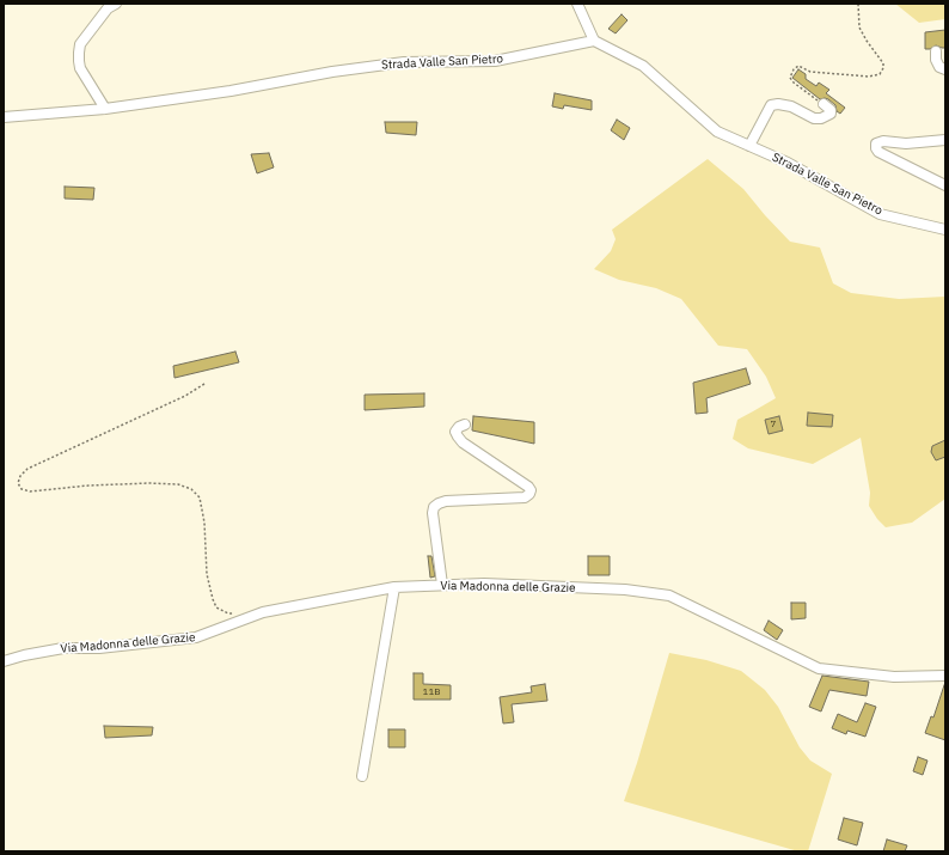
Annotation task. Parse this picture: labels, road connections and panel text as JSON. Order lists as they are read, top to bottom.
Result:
{
  "streets": {
    "street": ["Strada Valle San Pietro", "Via Madonna delle Grazie"]
  },
  "house_numbers": ["7", "11B"]
}
